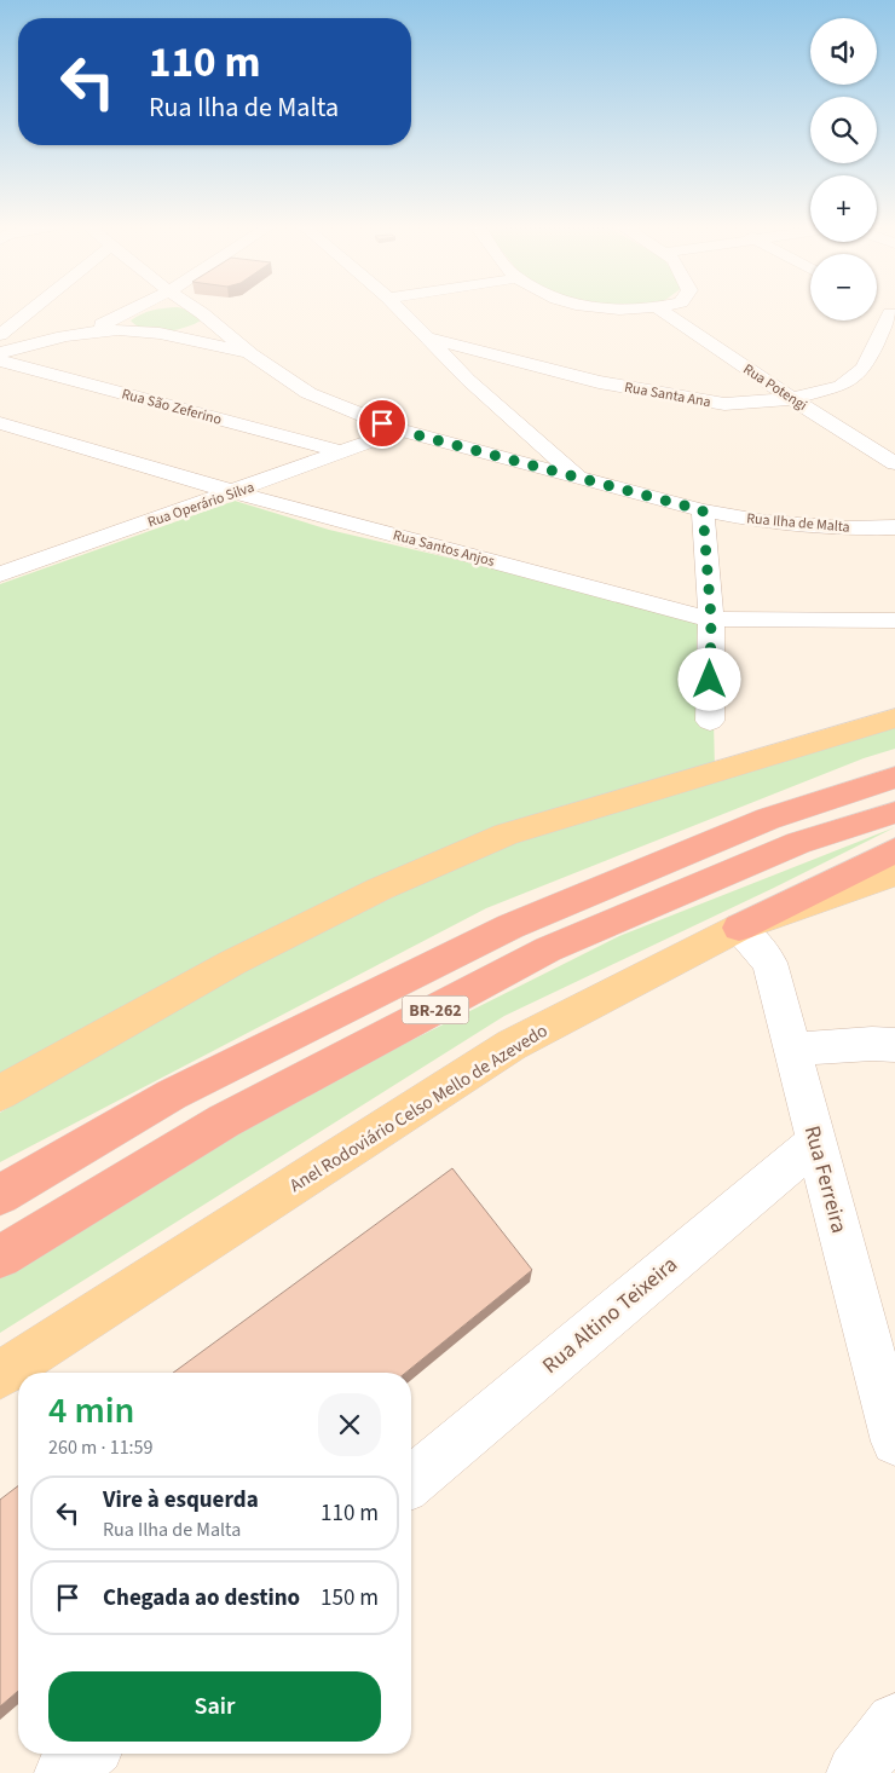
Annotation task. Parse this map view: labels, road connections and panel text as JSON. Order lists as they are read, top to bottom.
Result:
{
  "streets": {
    "highway": ["BR-262"],
    "main road": ["Anel Rodoviário Celso Mello de Azevedo"],
    "street": [
      "Rua Potengi",
      "Rua Santa Ana",
      "Rua São Zeferino",
      "Rua Operário Silva",
      "Rua Ilha de Malta",
      "Rua Santos Anjos",
      "Rua Ferreira",
      "Rua Altino Teixeira"
    ]
  },
  "crossings": [
    ["Rua Potengi", "Rua Santa Ana"],
    ["Rua São Zeferino", "Rua Operário Silva"],
    ["Rua Operário Silva", "Rua Ilha de Malta"],
    ["Rua Operário Silva", "Rua Santos Anjos"],
    ["Anel Rodoviário Celso Mello de Azevedo", "Rua Ferreira"],
    ["Rua Ferreira", "Rua Altino Teixeira"]
  ],
  "page": {
    "map_buttons": ["+", "−"],
    "turn": ["110 m", "Rua Ilha de Malta"],
    "heading": ["4 min", "260 m · 11:59"],
    "list": [
      {
        "name": "Vire à esquerda",
        "note": "Rua Ilha de Malta",
        "value": "110 m"
      },
      {
        "name": "Chegada ao destino",
        "value": "150 m"
      }
    ],
    "buttons": "Sair"
  }
}
